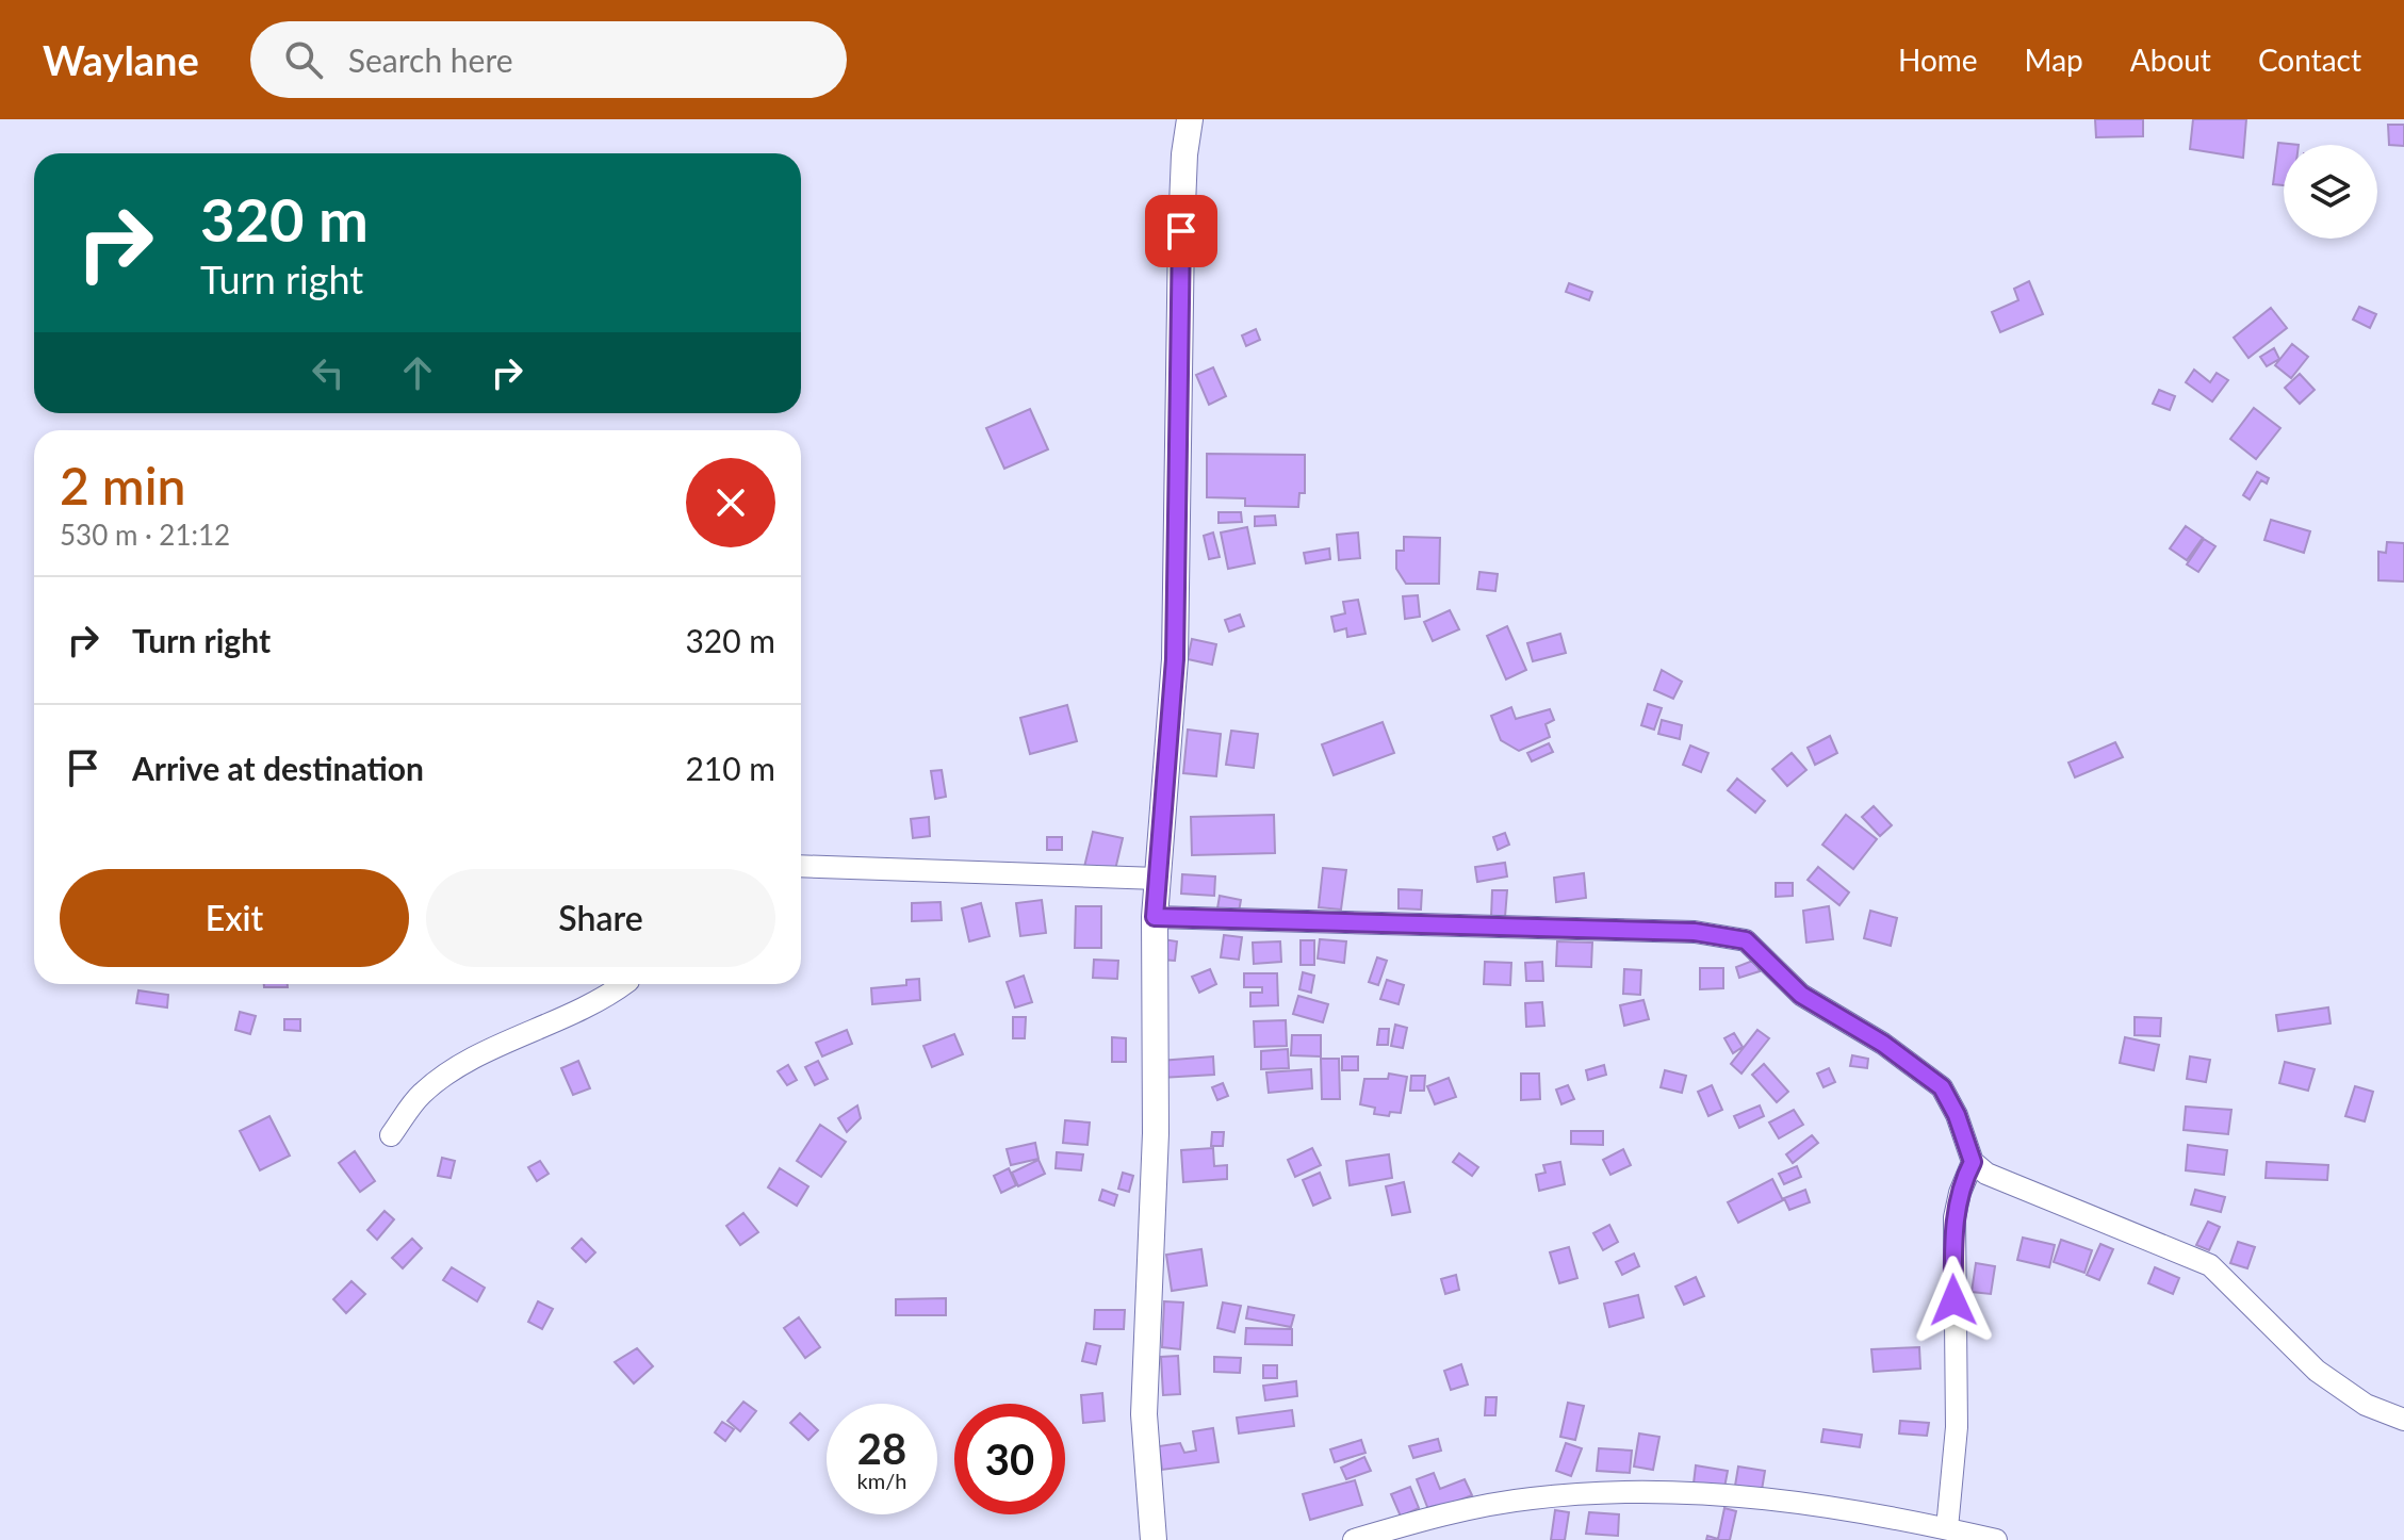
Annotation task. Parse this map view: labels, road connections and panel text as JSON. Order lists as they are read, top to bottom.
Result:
{
  "page": {
    "header": "Waylane",
    "search": "Search here",
    "nav": [
      "Home",
      "Map",
      "About",
      "Contact"
    ],
    "turn": ["320 m", "Turn right"],
    "heading": ["2 min", "530 m · 21:12"],
    "list": [
      {
        "name": "Turn right",
        "value": "320 m"
      },
      {
        "name": "Arrive at destination",
        "value": "210 m"
      }
    ],
    "buttons": ["Exit", "Share"],
    "speed": "28 km/h",
    "limit": "30"
  }
}
